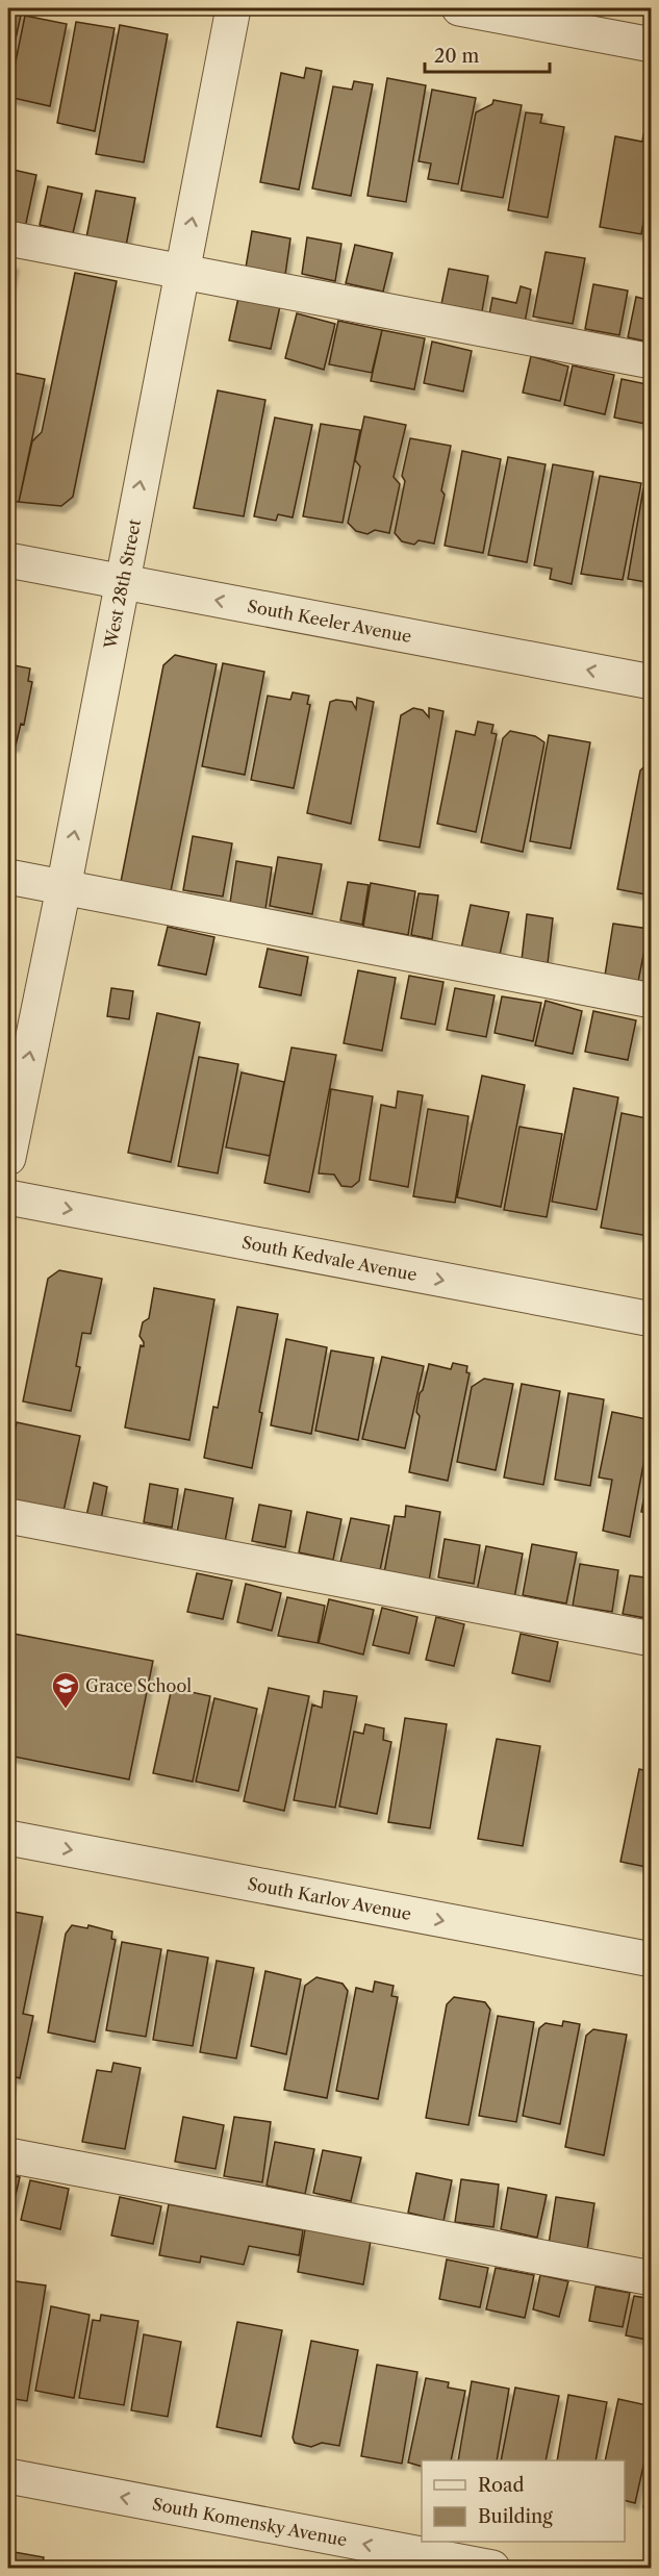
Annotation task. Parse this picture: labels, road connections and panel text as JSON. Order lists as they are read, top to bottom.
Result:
{
  "streets": {
    "street": [
      "West 28th Street",
      "South Keeler Avenue",
      "South Kedvale Avenue",
      "South Karlov Avenue",
      "South Komensky Avenue"
    ]
  },
  "crossings": [
    ["West 28th Street", "South Keeler Avenue"]
  ],
  "one_way": [
    "West 28th Street",
    "South Keeler Avenue",
    "South Kedvale Avenue",
    "South Karlov Avenue",
    "South Komensky Avenue"
  ],
  "places": {
    "school or university": ["Grace School"]
  },
  "legend": ["Road", "Building"],
  "scale_bar": "20 m"
}
